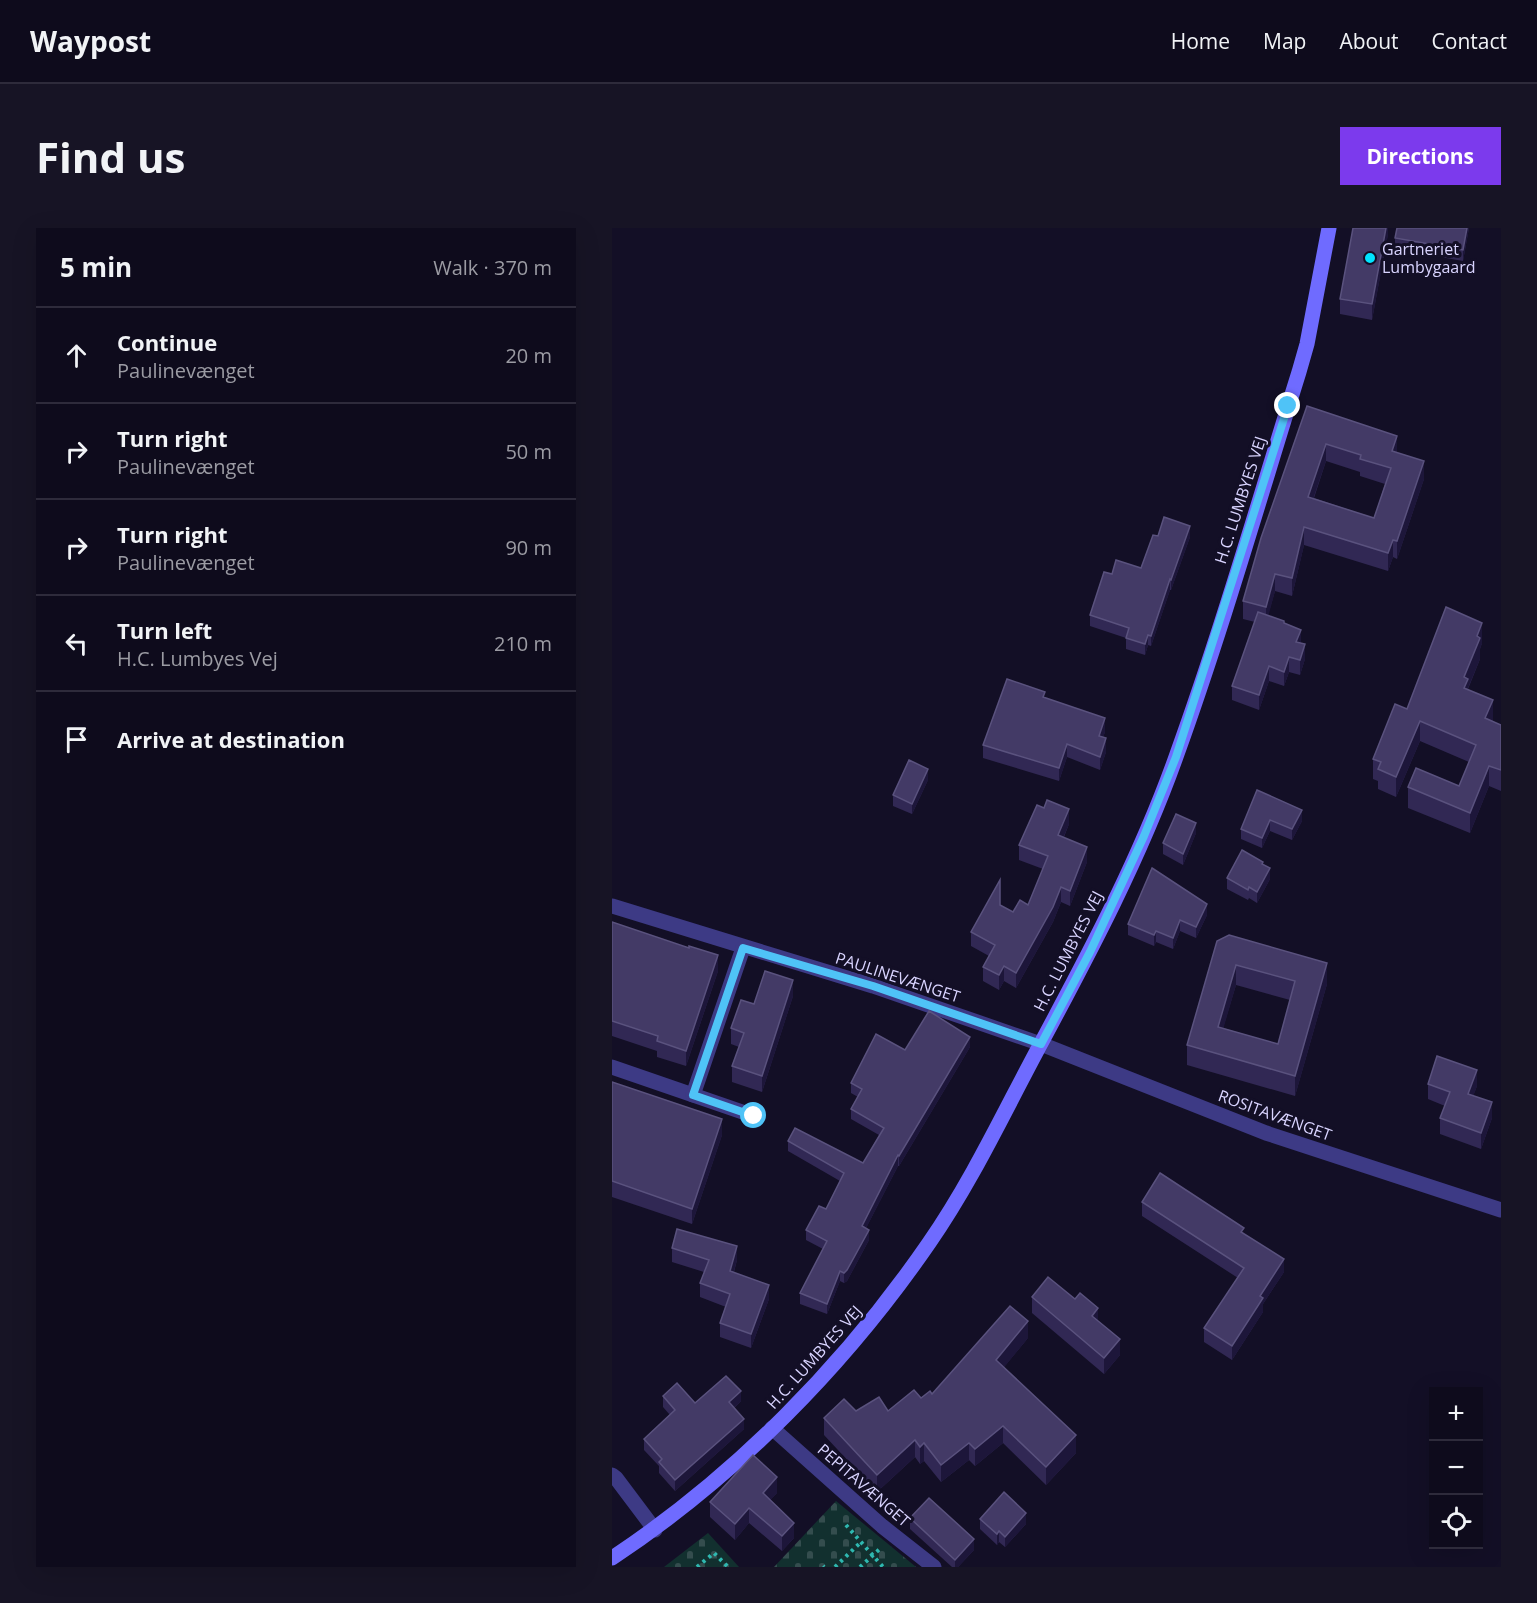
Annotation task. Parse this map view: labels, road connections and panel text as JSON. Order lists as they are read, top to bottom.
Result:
{
  "streets": {
    "street": [
      "H.C. LUMBYES VEJ",
      "PAULINEVÆNGET",
      "ROSITAVÆNGET",
      "PEPITAVÆNGET"
    ]
  },
  "crossings": [
    ["H.C. LUMBYES VEJ", "PAULINEVÆNGET"],
    ["H.C. LUMBYES VEJ", "ROSITAVÆNGET"],
    ["H.C. LUMBYES VEJ", "PEPITAVÆNGET"],
    ["PAULINEVÆNGET", "ROSITAVÆNGET"]
  ],
  "places": ["Gartneriet Lumbygaard"],
  "page": {
    "header": "Waypost",
    "nav": [
      "Home",
      "Map",
      "About",
      "Contact"
    ],
    "buttons": "Directions",
    "title": "Find us",
    "heading": ["5 min", "Walk · 370 m"],
    "list": [
      ["Continue", "Paulinevænget", "20 m"],
      ["Turn right", "Paulinevænget", "50 m"],
      ["Turn right", "Paulinevænget", "90 m"],
      ["Turn left", "H.C. Lumbyes Vej", "210 m"],
      "Arrive at destination"
    ],
    "map_buttons": ["+", "−"]
  }
}
